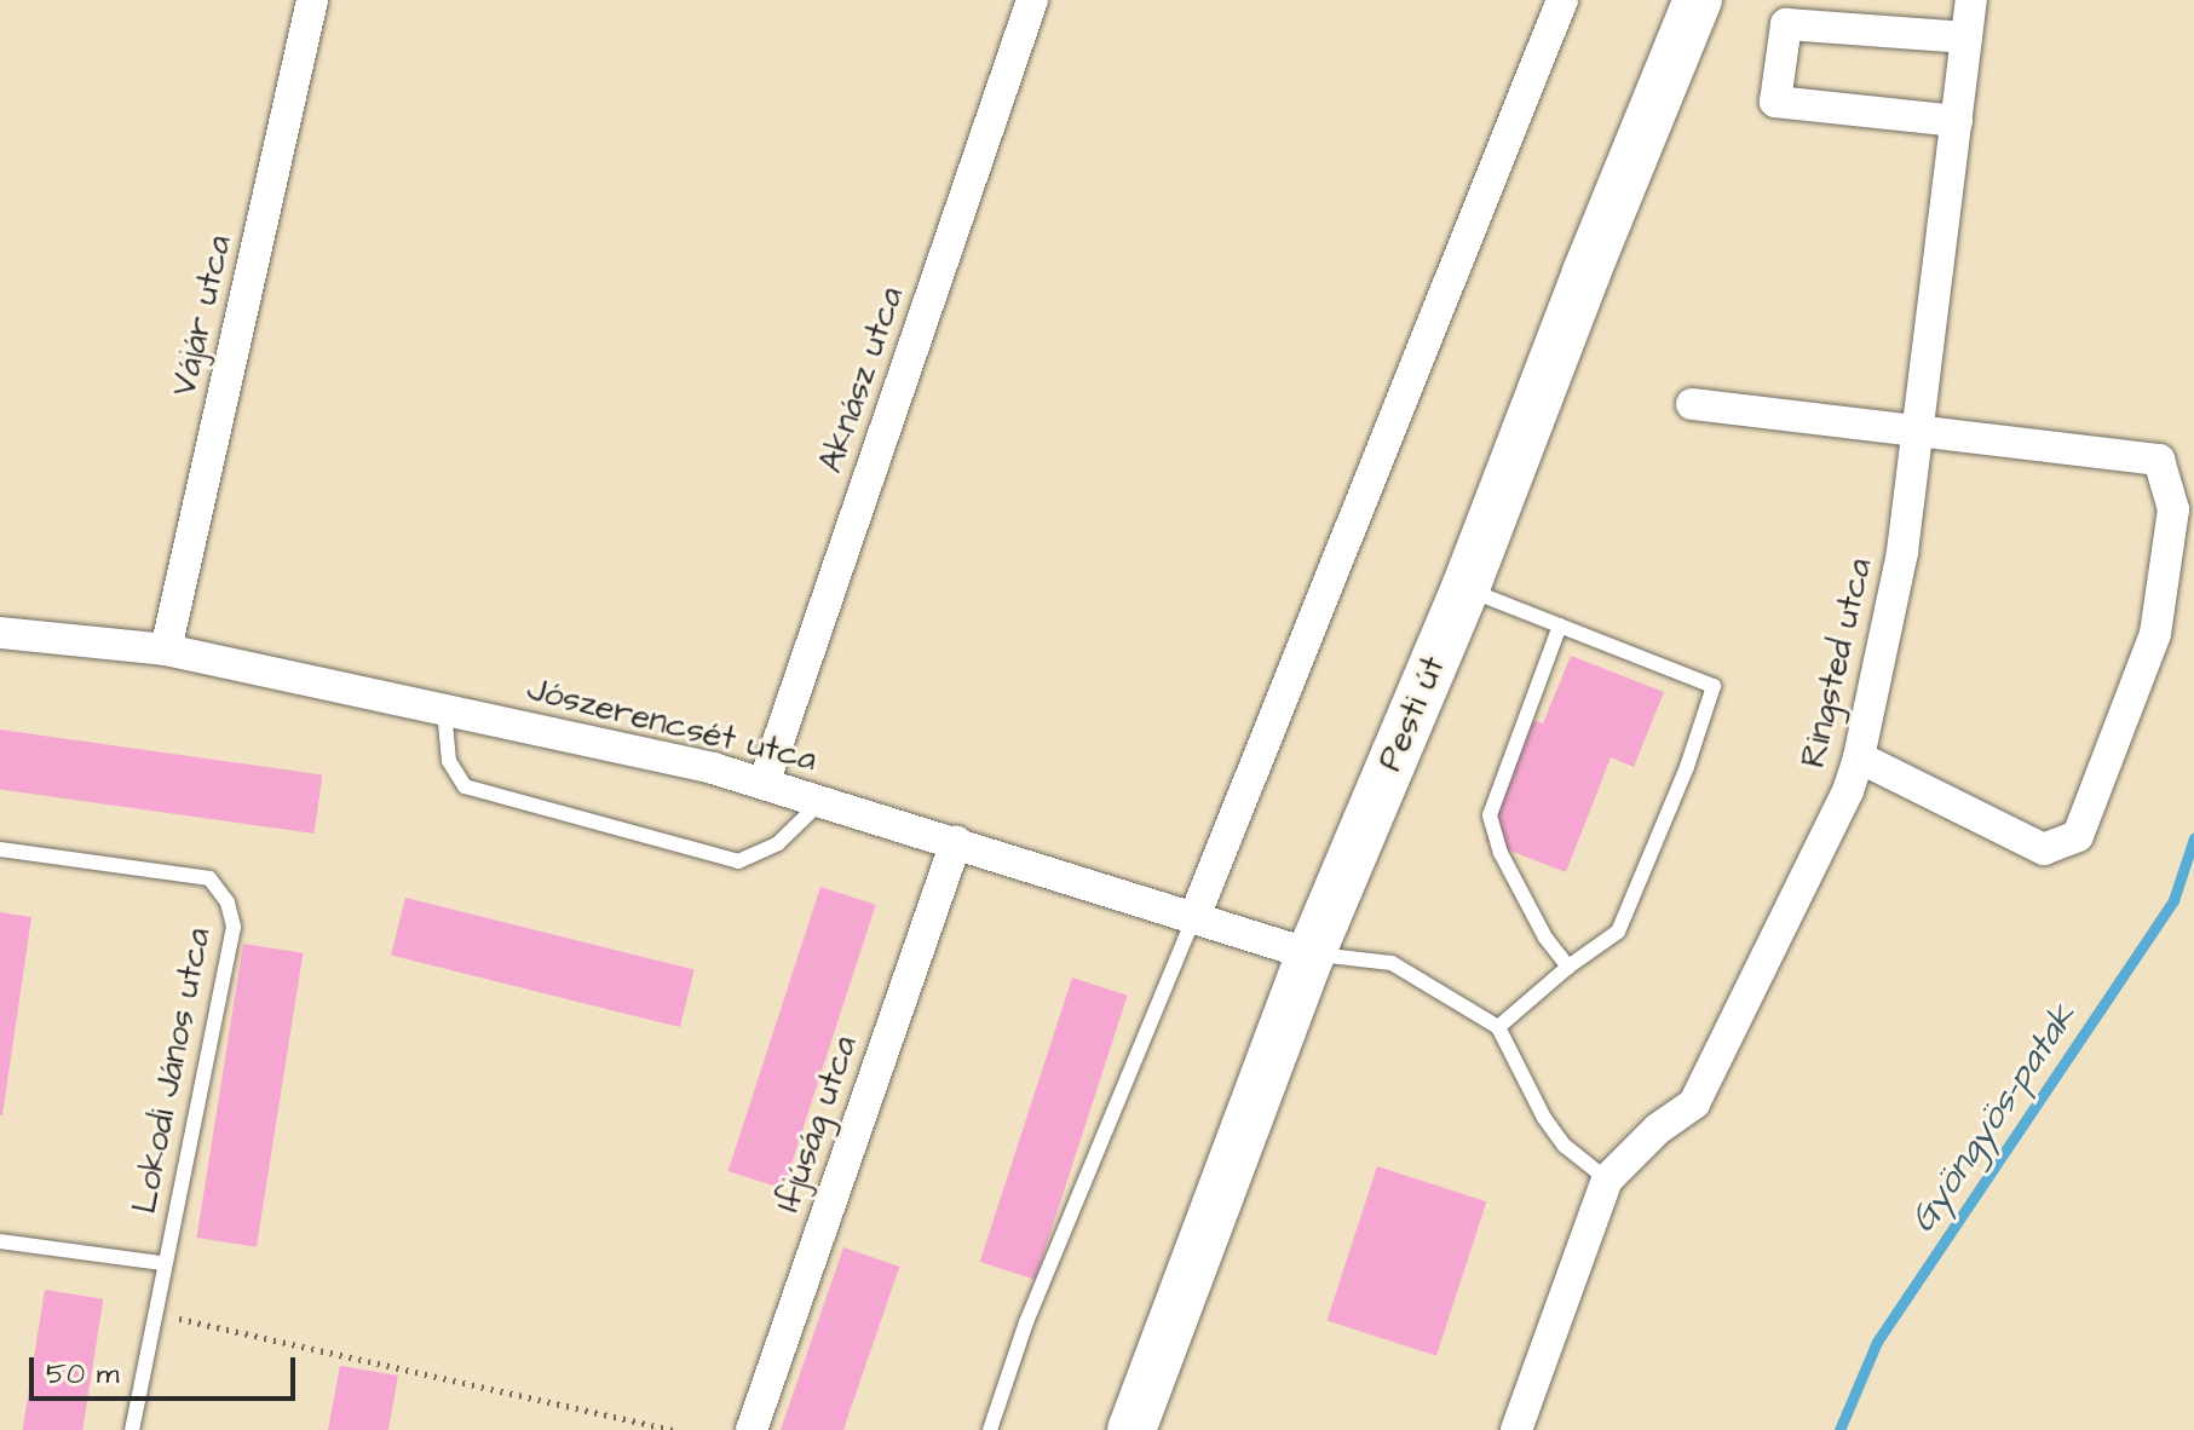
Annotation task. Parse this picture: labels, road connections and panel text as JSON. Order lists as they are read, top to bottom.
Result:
{
  "streets": {
    "main road": ["Pesti út"],
    "street": [
      "Vájár utca",
      "Aknász utca",
      "Ringsted utca",
      "Jószerencsét utca",
      "Ifjúság utca"
    ],
    "lane": ["Lokodi János utca"]
  },
  "crossings": [
    ["Vájár utca", "Jószerencsét utca"],
    ["Aknász utca", "Jószerencsét utca"],
    ["Pesti út", "Jószerencsét utca"],
    ["Jószerencsét utca", "Ifjúság utca"]
  ],
  "water": ["Gyöngyös-patak"],
  "scale_bar": "50 m"
}
